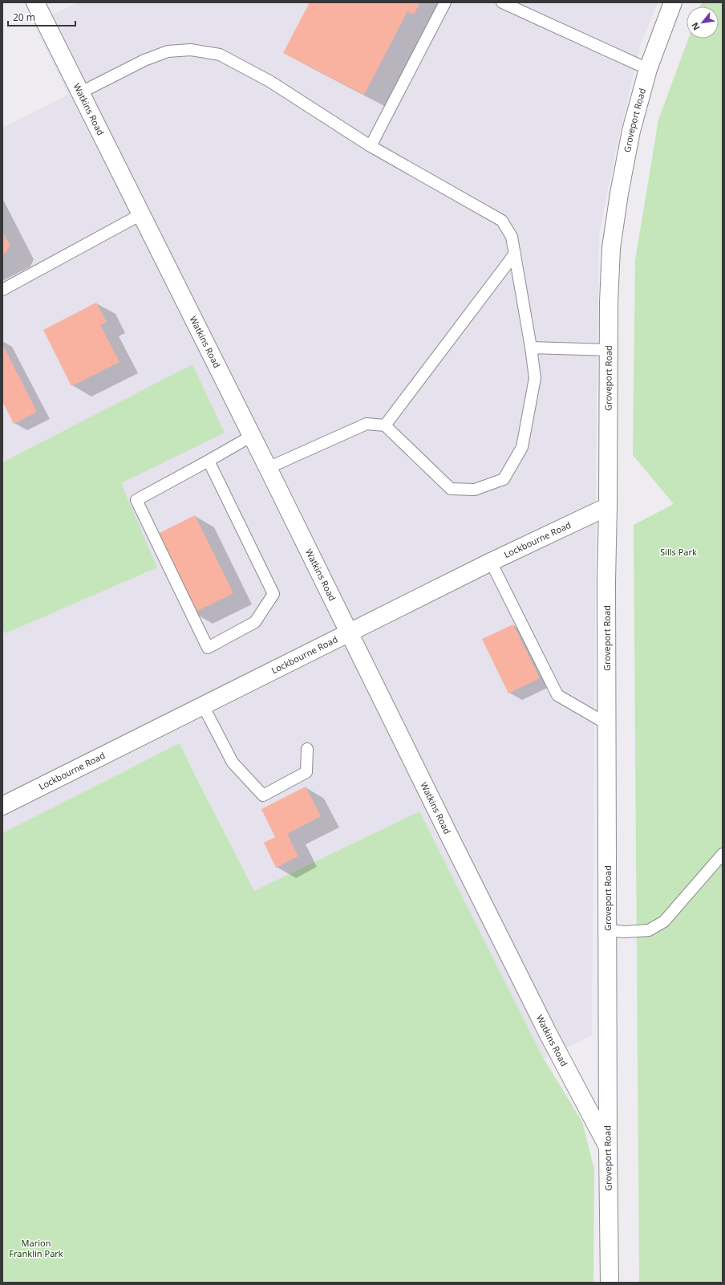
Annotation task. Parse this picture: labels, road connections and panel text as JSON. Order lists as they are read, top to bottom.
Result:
{
  "streets": {
    "main road": ["Watkins Road", "Groveport Road", "Lockbourne Road"]
  },
  "crossings": [
    ["Watkins Road", "Groveport Road"],
    ["Watkins Road", "Lockbourne Road"],
    ["Groveport Road", "Lockbourne Road"]
  ],
  "parks": ["Sills Park", "Marion Franklin Park"],
  "scale_bar": "20 m",
  "north": "bottom left"
}
